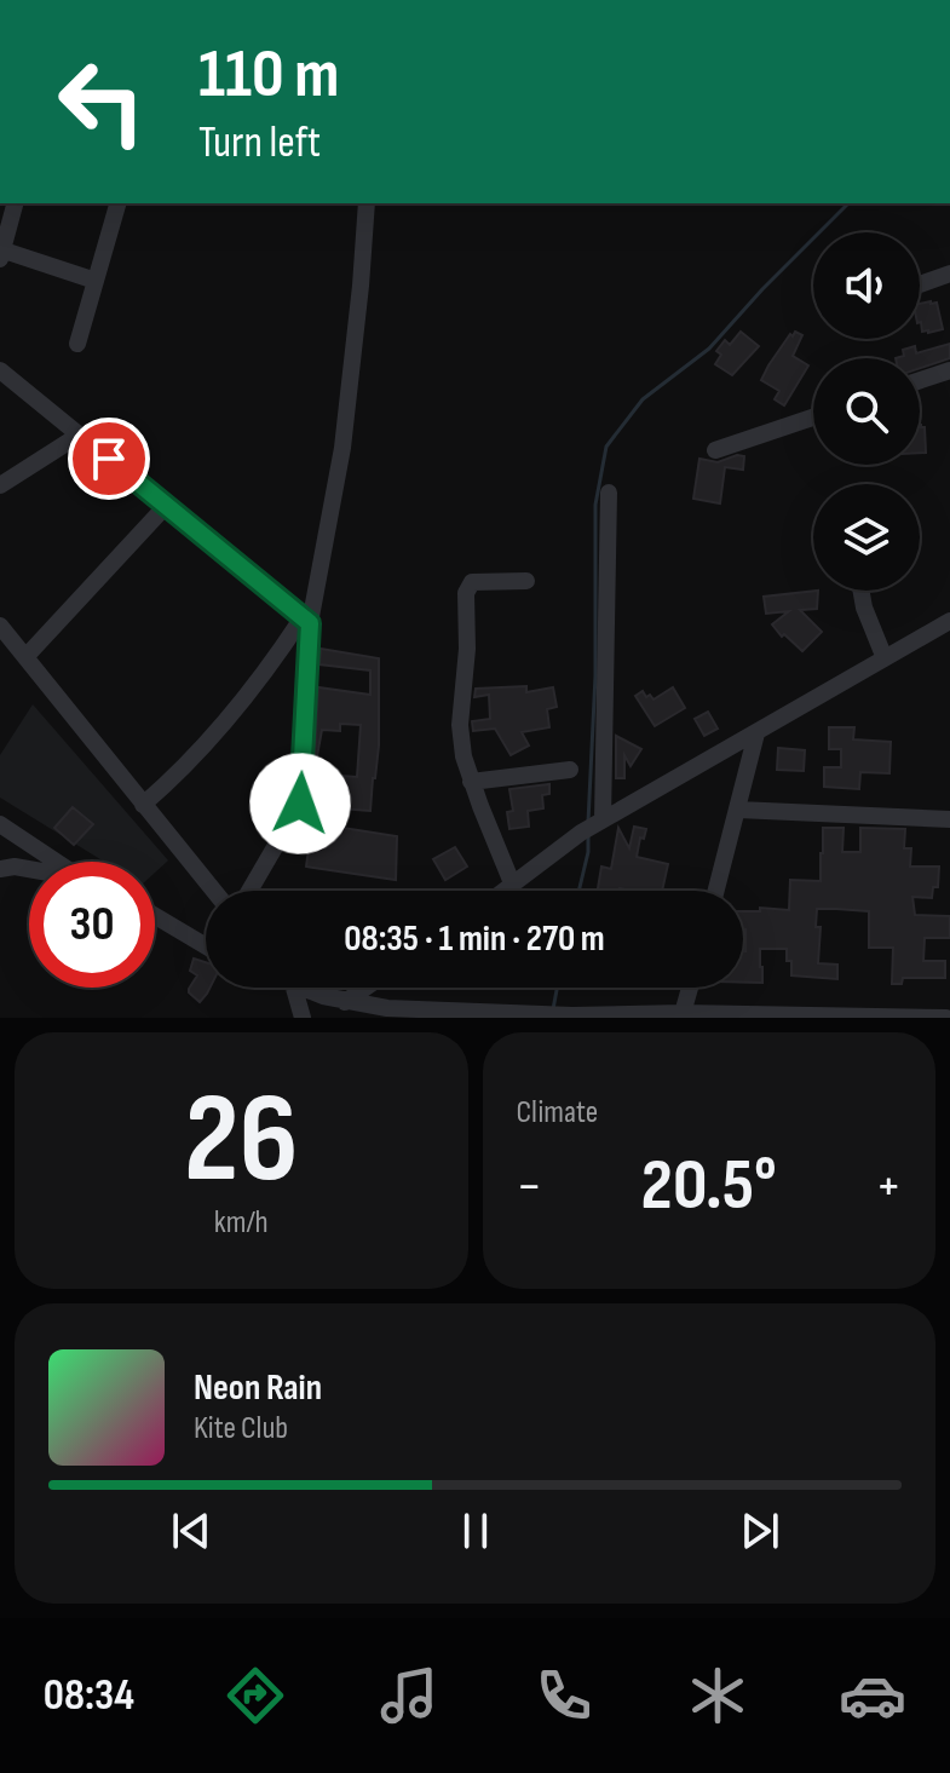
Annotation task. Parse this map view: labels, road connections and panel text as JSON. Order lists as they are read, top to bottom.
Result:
{
  "page": {
    "turn": ["110 m", "Turn left"],
    "limit": "30",
    "trip": "08:35 · 1 min · 270 m",
    "tile": [
      ["26", "km/h"],
      "Climate"
    ],
    "heat": ["−", "20.5°", "+"],
    "song": ["Neon Rain", "Kite Club"],
    "tabs": "08:34"
  }
}
